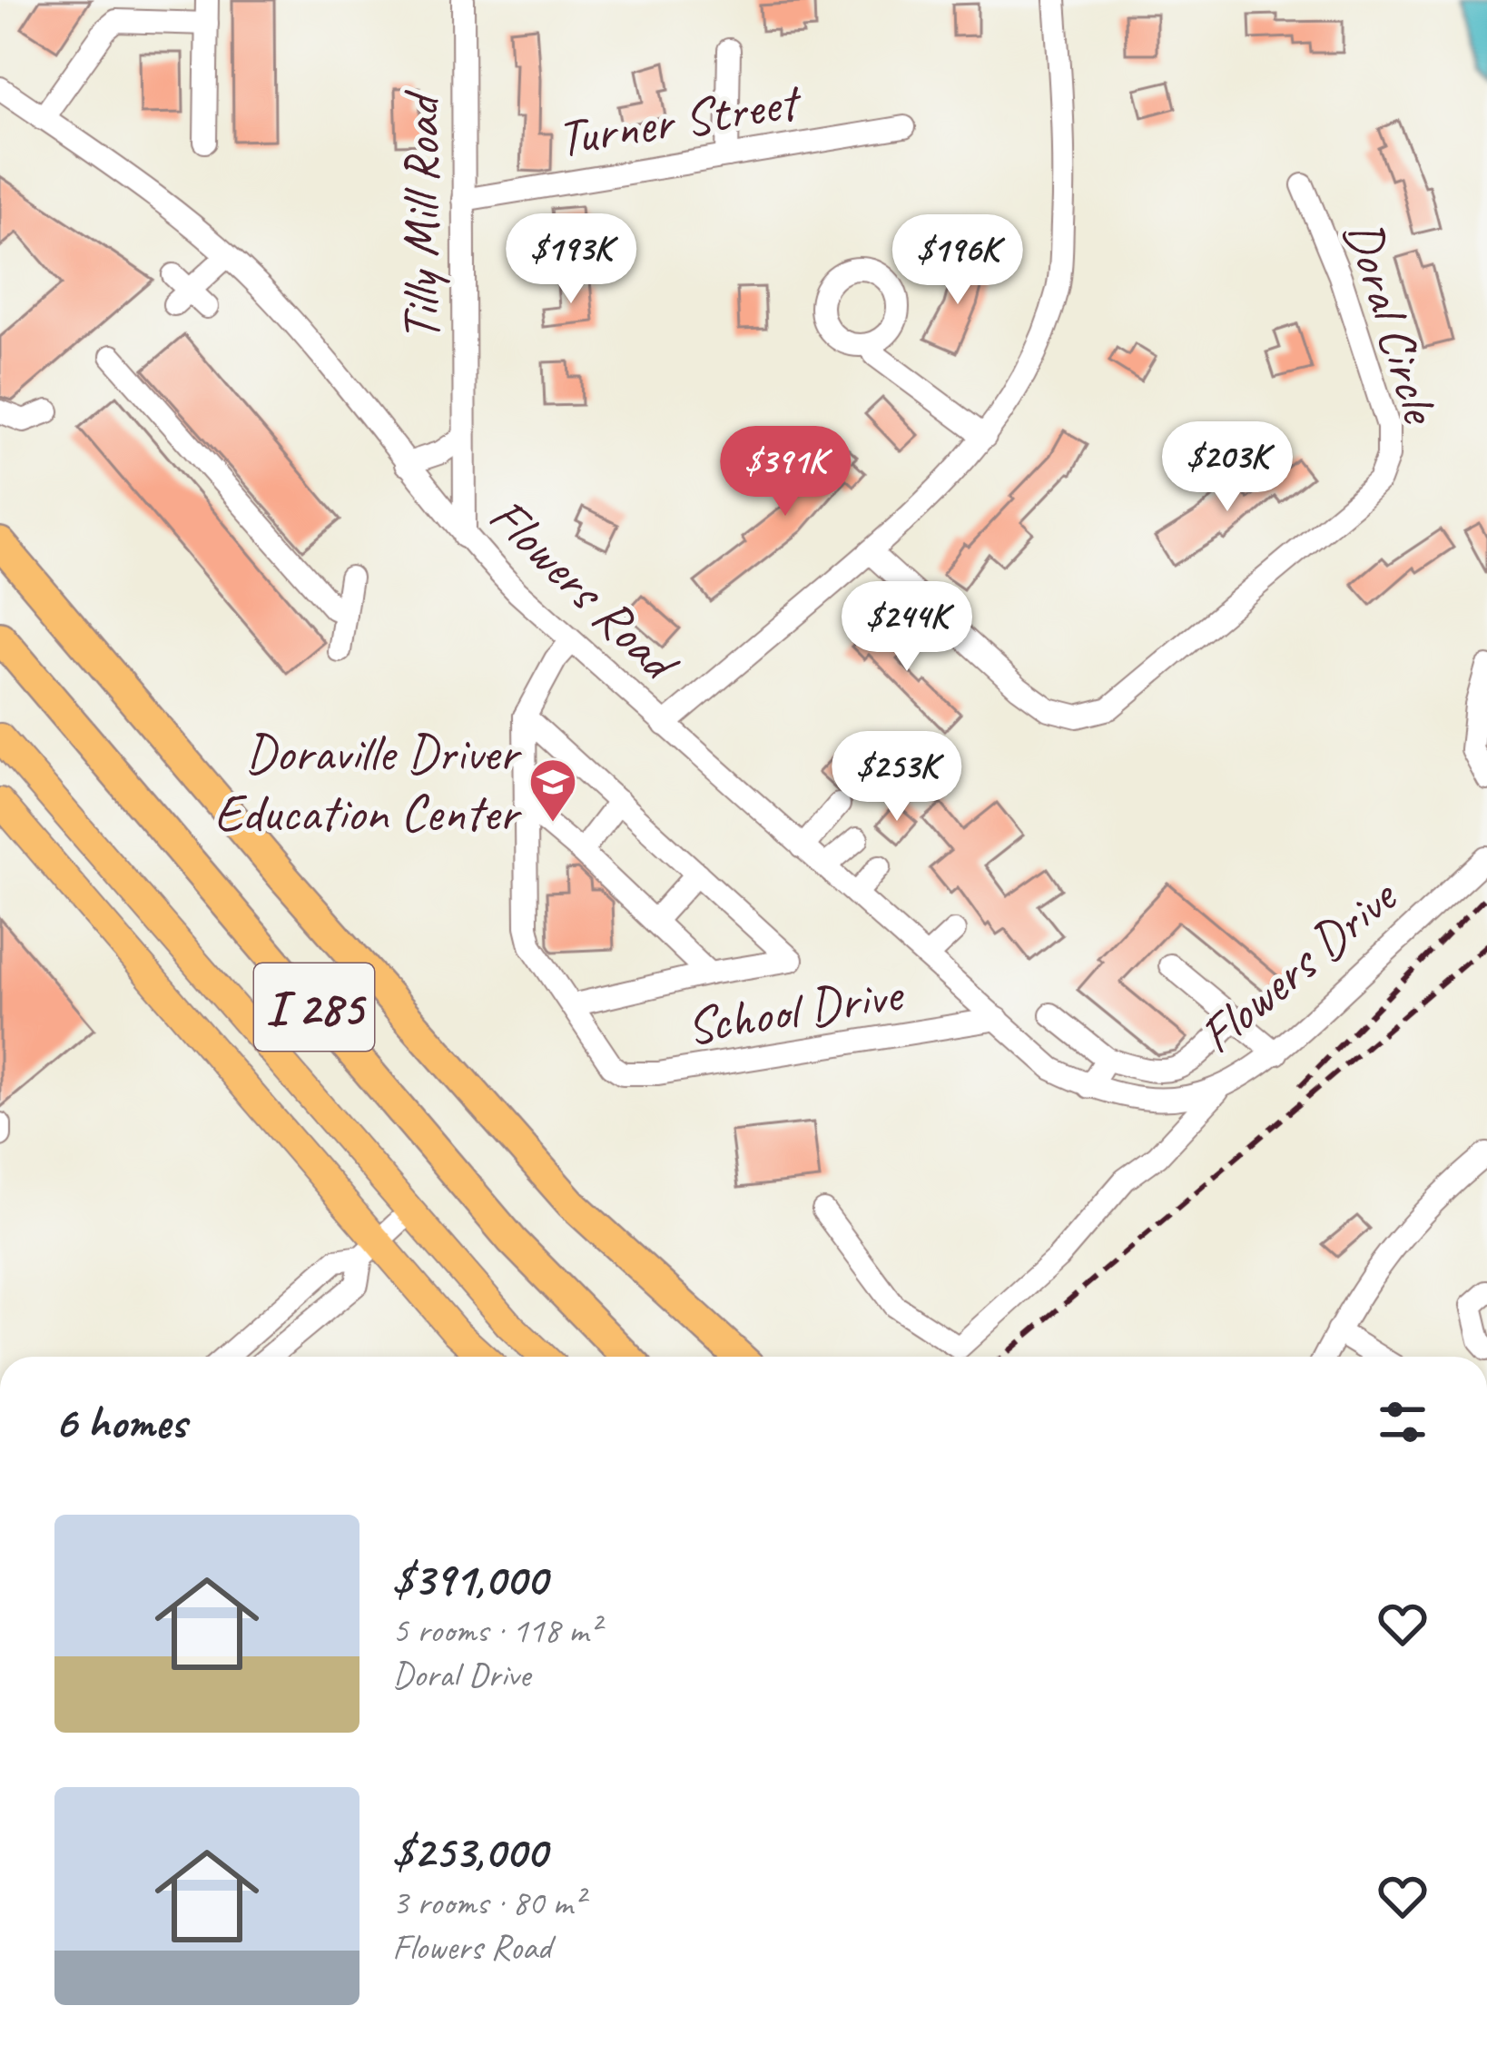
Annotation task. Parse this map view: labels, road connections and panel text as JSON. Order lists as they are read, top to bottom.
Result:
{
  "streets": {
    "highway": ["I 285"],
    "street": [
      "Turner Street",
      "Tilly Mill Road",
      "Doral Circle",
      "Flowers Road",
      "Flowers Drive",
      "School Drive"
    ]
  },
  "crossings": [
    ["Turner Street", "Tilly Mill Road"],
    ["Tilly Mill Road", "Flowers Road"],
    ["Flowers Road", "Flowers Drive"],
    ["Flowers Road", "School Drive"]
  ],
  "places": {
    "school or university": ["Doraville Driver Education Center"]
  },
  "page": {
    "price": [
      "$193K",
      "$196K",
      "$203K",
      "$391K",
      "$244K",
      "$253K"
    ],
    "heading": "6 homes",
    "list": [
      {
        "name": "$391,000",
        "note": "5 rooms · 118 m² · Doral Drive"
      },
      {
        "name": "$253,000",
        "note": "3 rooms · 80 m² · Flowers Road"
      }
    ]
  }
}
